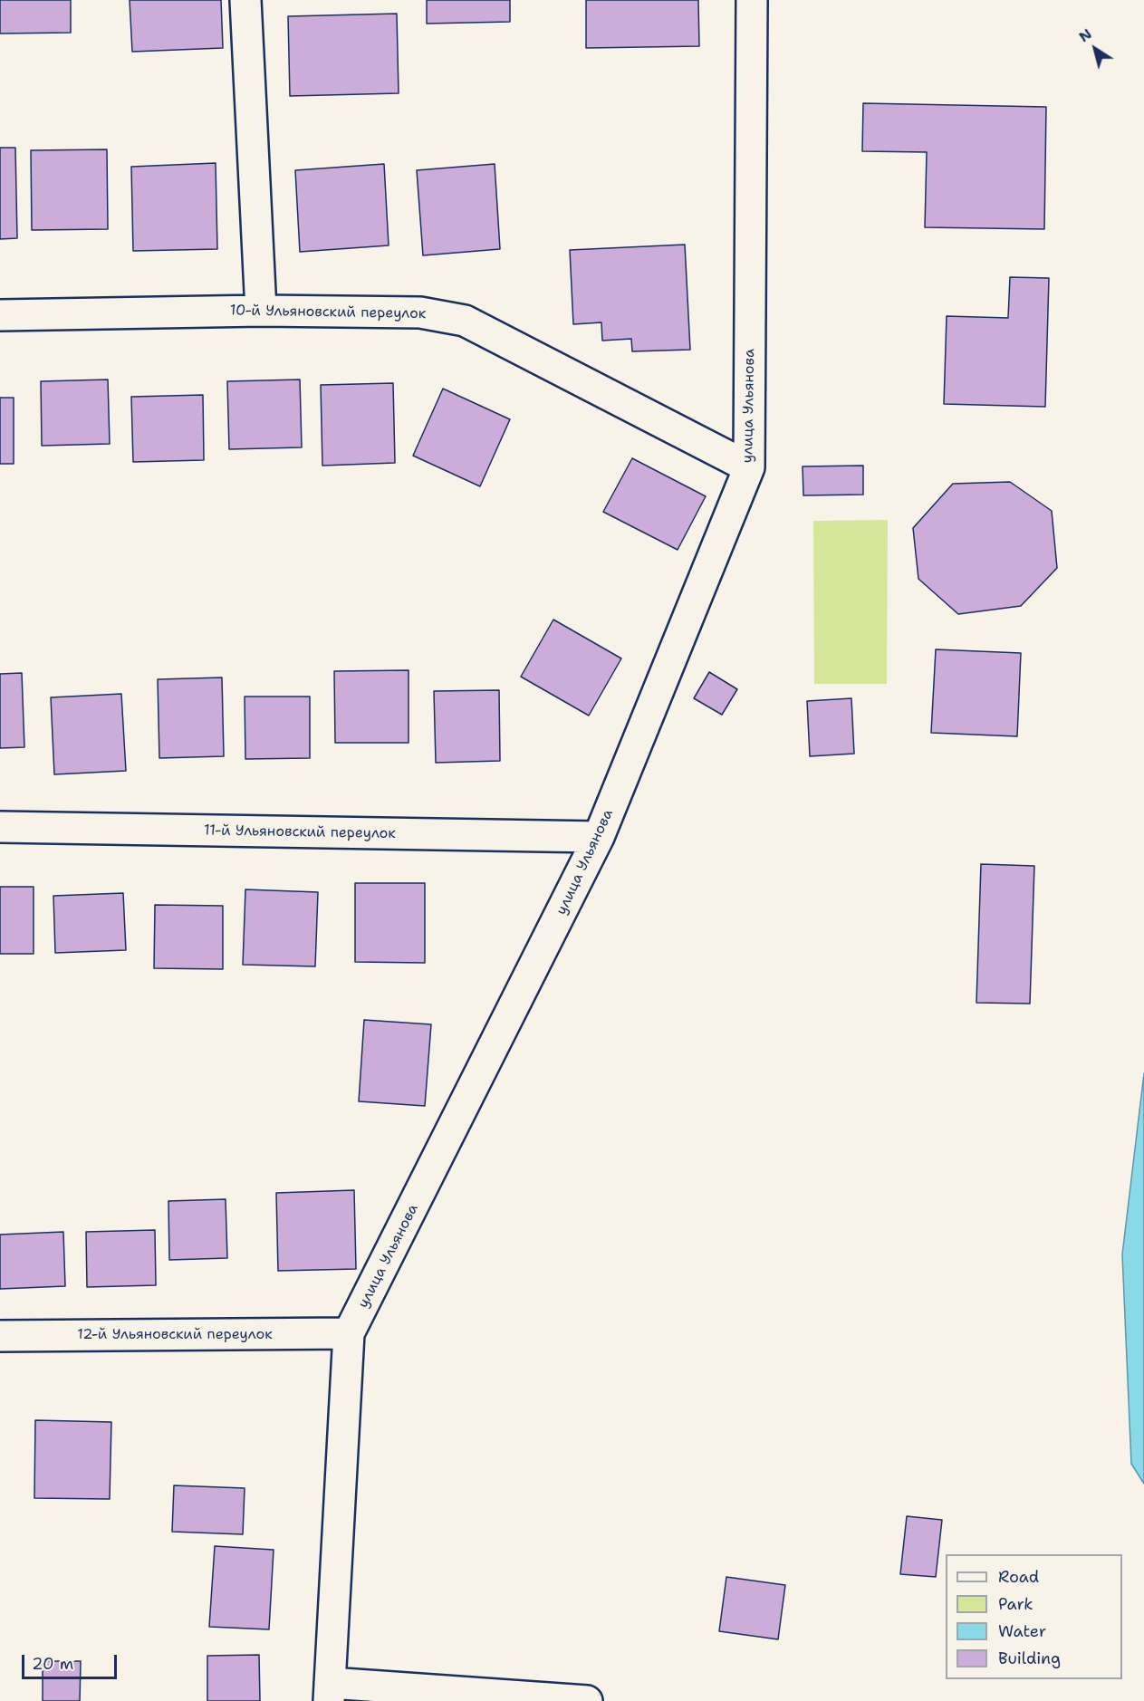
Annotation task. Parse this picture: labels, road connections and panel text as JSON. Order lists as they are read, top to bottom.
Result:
{
  "streets": {
    "street": [
      "10-й Ульяновский переулок",
      "улица Ульянова",
      "11-й Ульяновский переулок",
      "12-й Ульяновский переулок"
    ]
  },
  "crossings": [
    ["10-й Ульяновский переулок", "улица Ульянова"],
    ["улица Ульянова", "11-й Ульяновский переулок"],
    ["улица Ульянова", "12-й Ульяновский переулок"]
  ],
  "legend": [
    "Road",
    "Park",
    "Water",
    "Building"
  ],
  "scale_bar": "20 m",
  "north": "top left"
}
